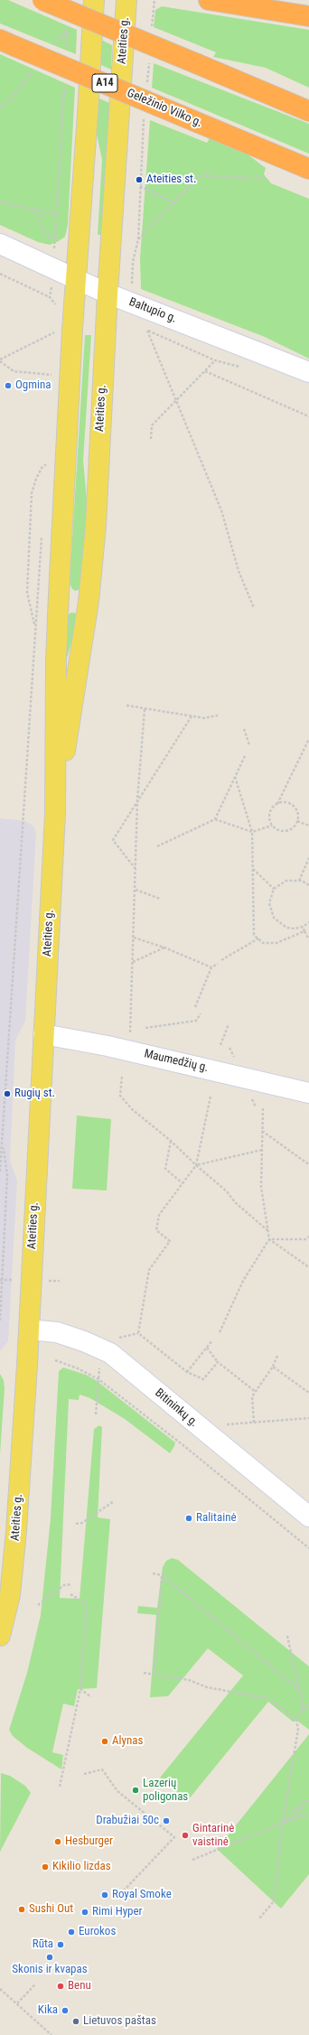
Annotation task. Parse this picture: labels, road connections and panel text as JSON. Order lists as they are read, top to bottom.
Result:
{
  "streets": {
    "highway": ["A14", "Geležinio Vilko g."],
    "main road": ["Ateities g."],
    "street": ["Baltupio g.", "Maumedžių g.", "Bitininkų g."]
  },
  "crossings": [
    ["Ateities g.", "Baltupio g."],
    ["Ateities g.", "Maumedžių g."],
    ["Ateities g.", "Bitininkų g."]
  ],
  "places": [
    "Ateities st.",
    "Ogmina",
    "Rugių st.",
    "Ralitainė",
    "Alynas",
    "Lazerių poligonas",
    "Drabužiai 50c",
    "Gintarinė vaistinė",
    "Hesburger",
    "Kikilio lizdas",
    "Royal Smoke",
    "Sushi Out",
    "Rimi Hyper",
    "Eurokos",
    "Rūta",
    "Skonis ir kvapas",
    "Benu",
    "Kika",
    "Lietuvos paštas"
  ]
}
